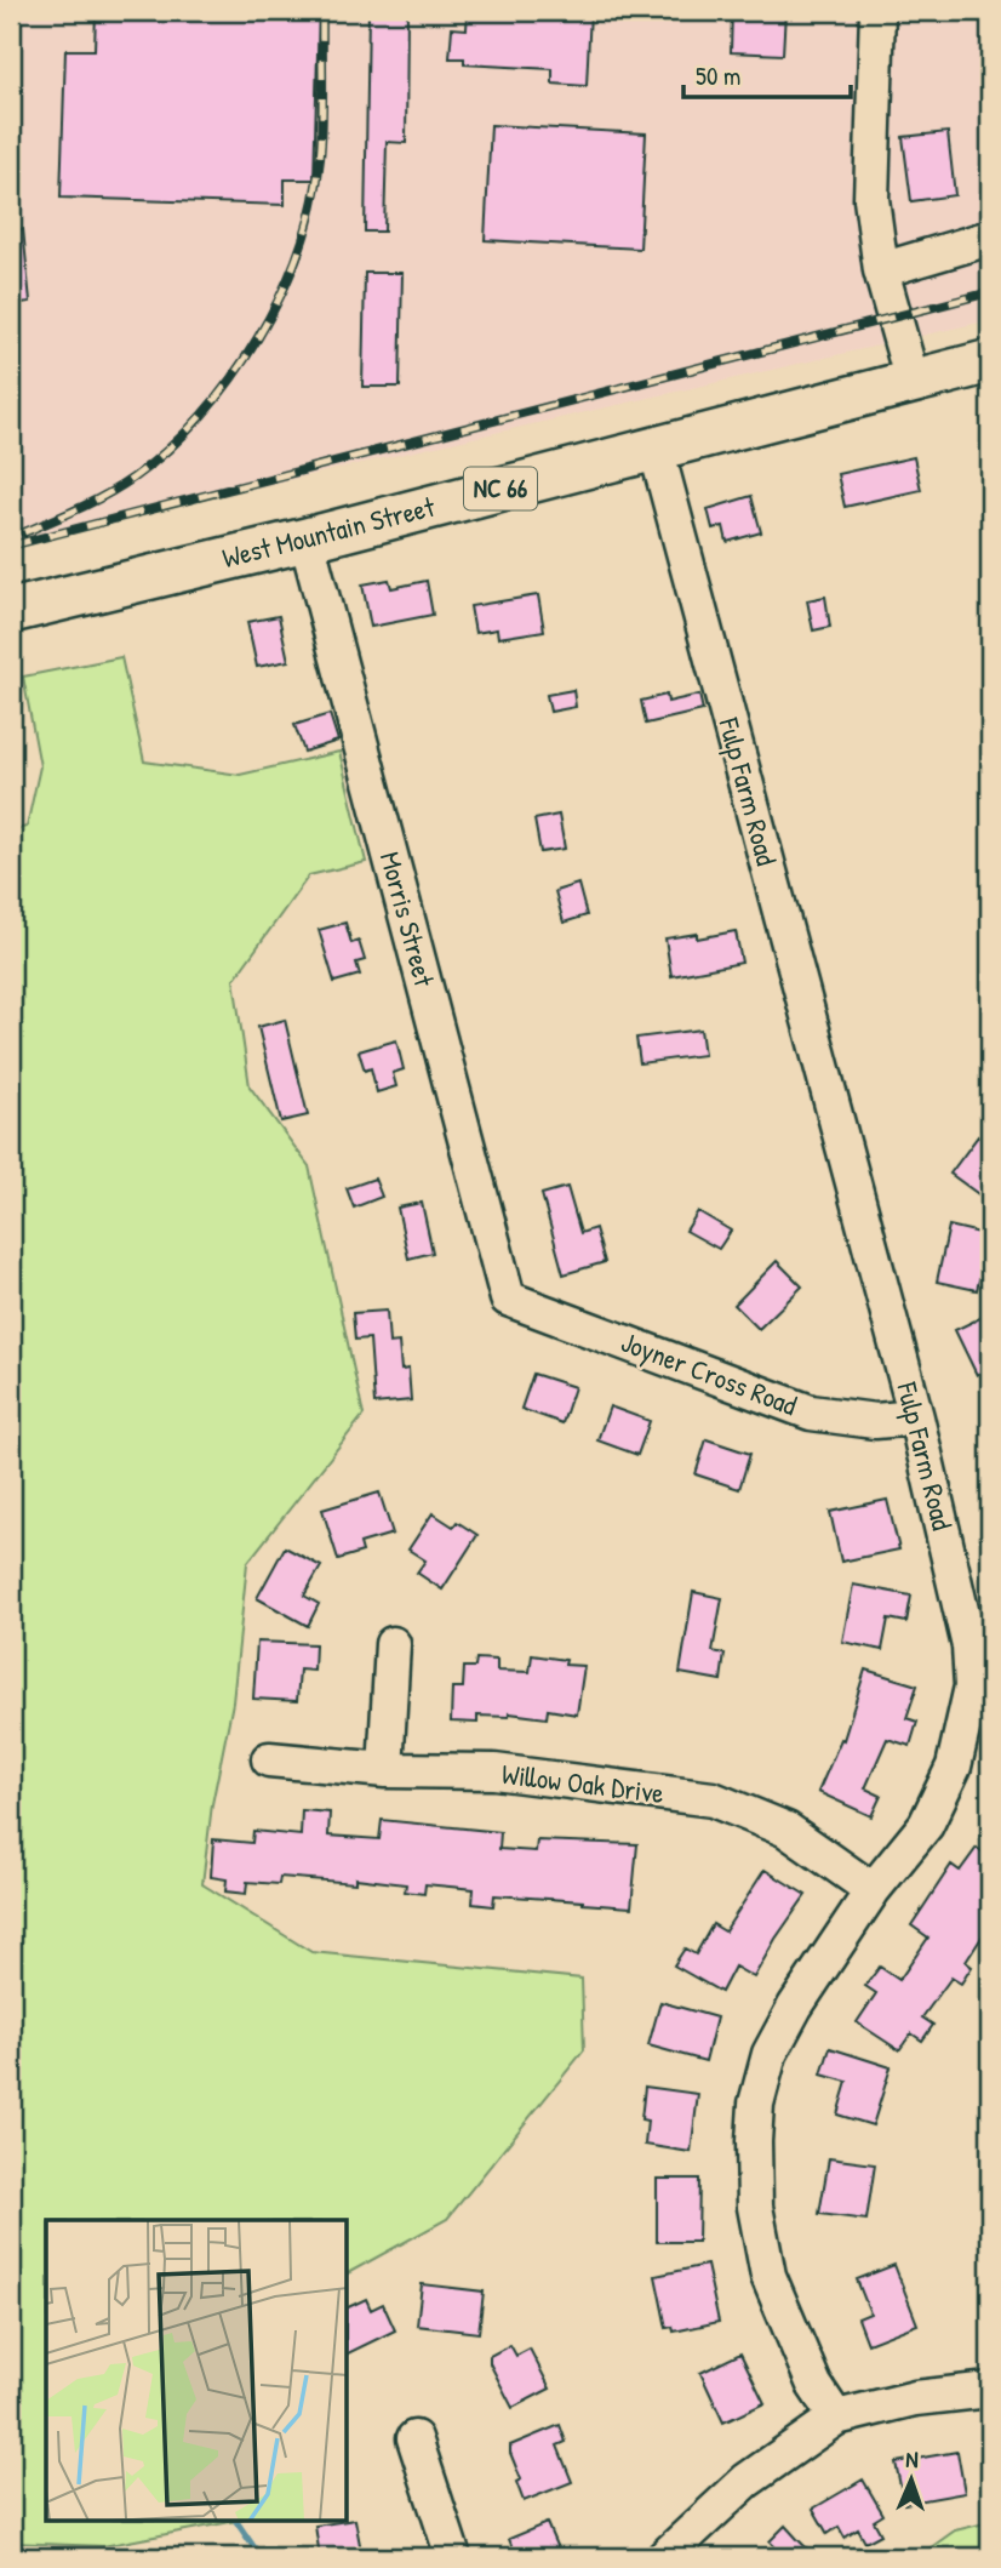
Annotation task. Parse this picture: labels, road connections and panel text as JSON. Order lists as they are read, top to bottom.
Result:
{
  "streets": {
    "main road": ["NC 66", "West Mountain Street"],
    "street": [
      "Fulp Farm Road",
      "Morris Street",
      "Joyner Cross Road",
      "Willow Oak Drive"
    ]
  },
  "crossings": [
    ["West Mountain Street", "Fulp Farm Road"],
    ["West Mountain Street", "Morris Street"],
    ["Fulp Farm Road", "Joyner Cross Road"],
    ["Fulp Farm Road", "Willow Oak Drive"],
    ["Morris Street", "Joyner Cross Road"]
  ],
  "scale_bar": "50 m",
  "north": "top"
}
